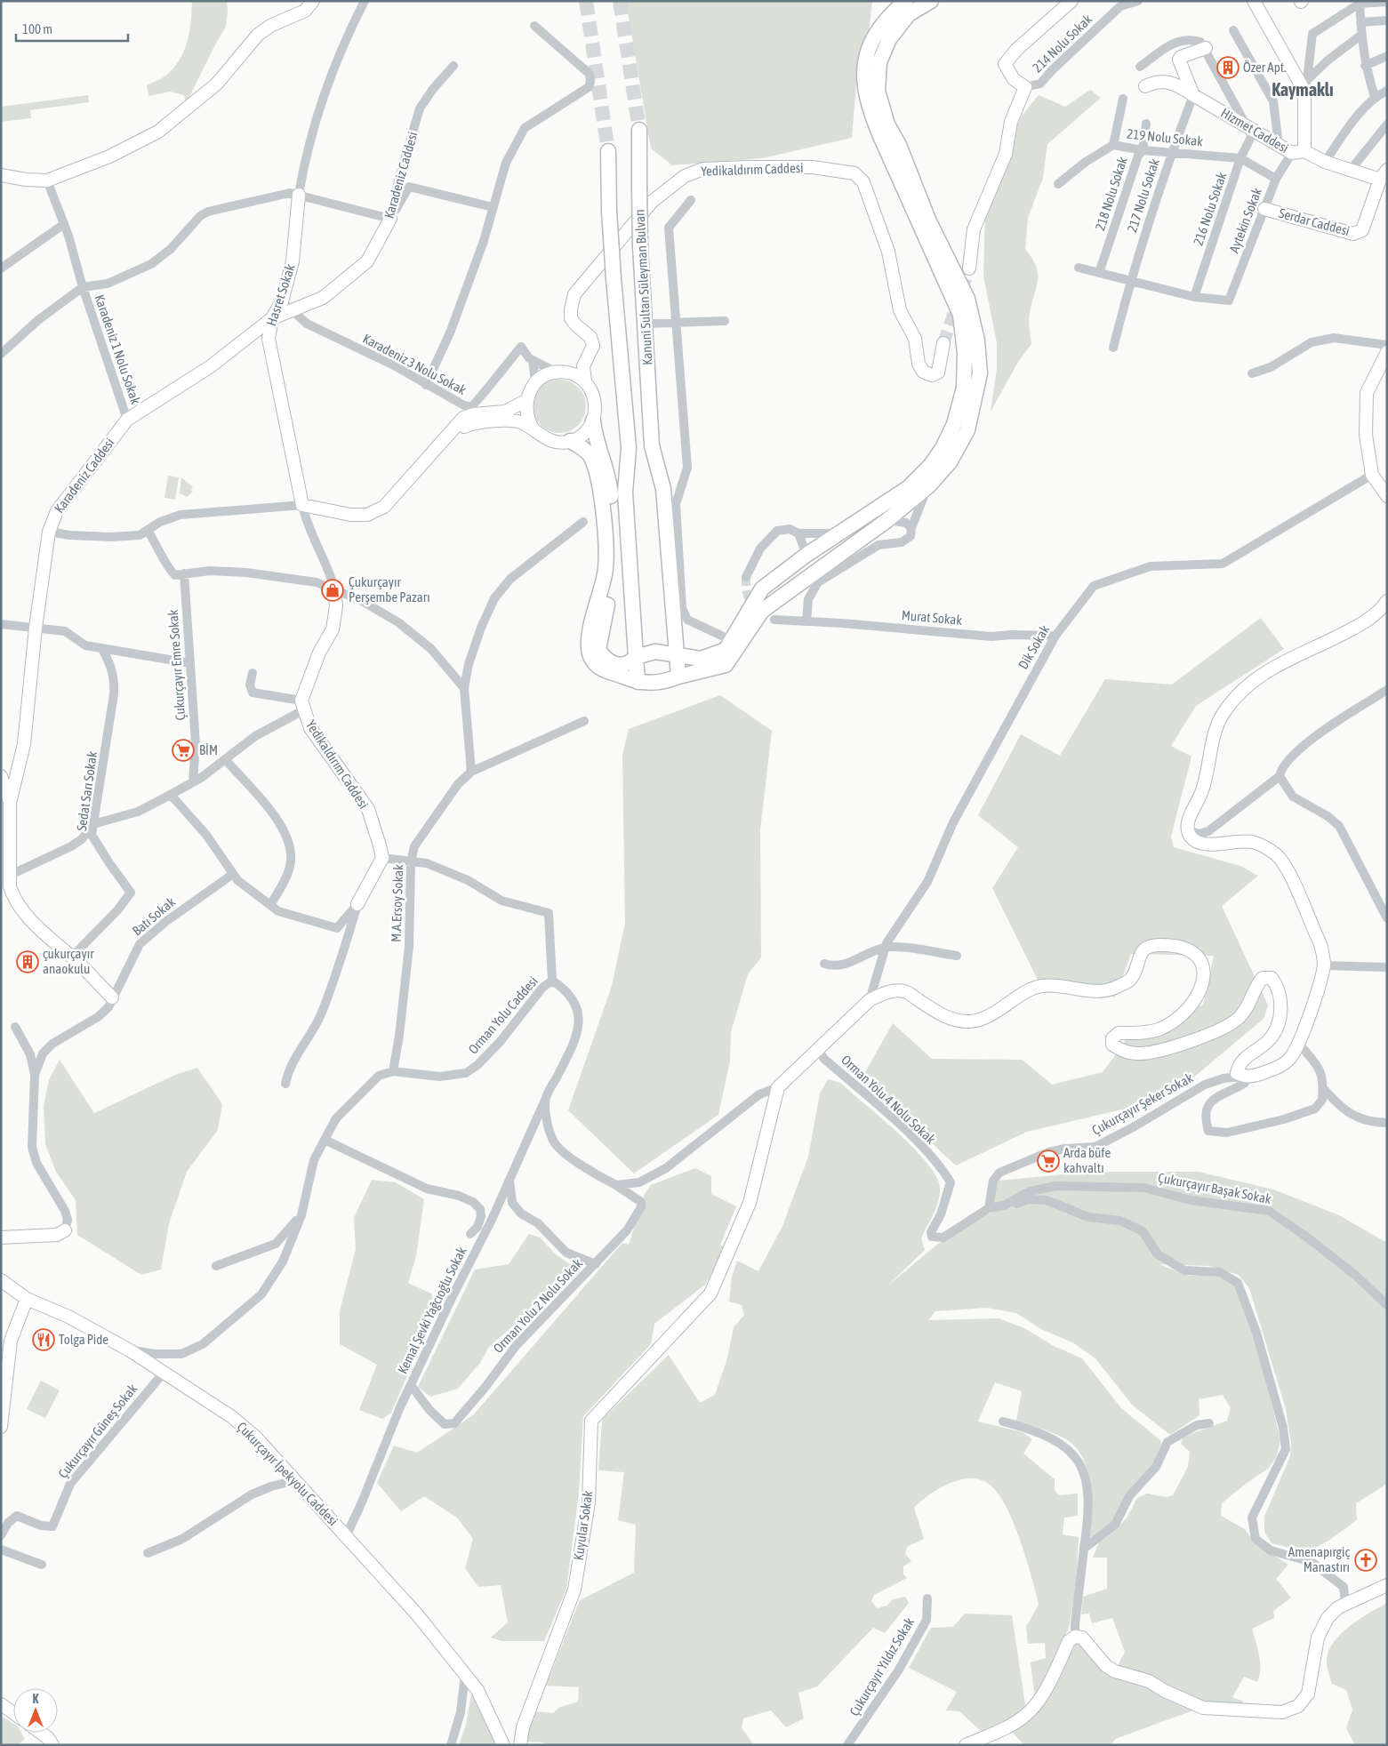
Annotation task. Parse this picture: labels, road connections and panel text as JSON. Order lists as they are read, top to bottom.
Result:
{
  "streets": {
    "main road": ["Kanuni Sultan Süleyman Bulvarı"],
    "street": [
      "214 Nolu Sokak",
      "Hizmet Caddesi",
      "219 Nolu Sokak",
      "Yedikaldırım Caddesi",
      "Karadeniz Caddesi",
      "218 Nolu Sokak",
      "217 Nolu Sokak",
      "216 Nolu Sokak",
      "Aytekin Sokak",
      "Serdar Caddesi",
      "Hasret Sokak",
      "Karadeniz 1 Nolu Sokak",
      "Karadeniz 3 Nolu Sokak",
      "Murat Sokak",
      "Dik Sokak",
      "Çukurçayır Emre Sokak",
      "Sedat Sarı Sokak",
      "M.A.Ersoy Sokak",
      "Batı Sokak",
      "Orman Yolu Caddesi",
      "Orman Yolu 4 Nolu Sokak",
      "Çukurçayır Şeker Sokak",
      "Çukurçayır Başak Sokak",
      "Orman Yolu 2 Nolu Sokak",
      "Kemal Şevki Yağcıoğlu Sokak",
      "Çukurçayır Güneş Sokak",
      "Çukurçayır İpekyolu Caddesi",
      "Kuyular Sokak",
      "Çukurçayır Yıldız Sokak"
    ]
  },
  "crossings": [
    ["Hizmet Caddesi", "217 Nolu Sokak"],
    ["Hizmet Caddesi", "216 Nolu Sokak"],
    ["Hizmet Caddesi", "Aytekin Sokak"],
    ["Hizmet Caddesi", "Serdar Caddesi"],
    ["219 Nolu Sokak", "218 Nolu Sokak"],
    ["219 Nolu Sokak", "217 Nolu Sokak"],
    ["219 Nolu Sokak", "216 Nolu Sokak"],
    ["219 Nolu Sokak", "Aytekin Sokak"],
    ["Karadeniz Caddesi", "Hasret Sokak"],
    ["Karadeniz Caddesi", "Karadeniz 1 Nolu Sokak"],
    ["Karadeniz Caddesi", "Karadeniz 3 Nolu Sokak"],
    ["Karadeniz Caddesi", "Sedat Sarı Sokak"],
    ["Karadeniz Caddesi", "Batı Sokak"],
    ["216 Nolu Sokak", "Aytekin Sokak"],
    ["Aytekin Sokak", "Serdar Caddesi"],
    ["Hasret Sokak", "Karadeniz 3 Nolu Sokak"],
    ["Murat Sokak", "Dik Sokak"],
    ["M.A.Ersoy Sokak", "Orman Yolu Caddesi"],
    ["Orman Yolu Caddesi", "Kemal Şevki Yağcıoğlu Sokak"],
    ["Orman Yolu 4 Nolu Sokak", "Çukurçayır Başak Sokak"],
    ["Çukurçayır Şeker Sokak", "Çukurçayır Başak Sokak"],
    ["Orman Yolu 2 Nolu Sokak", "Kemal Şevki Yağcıoğlu Sokak"],
    ["Kemal Şevki Yağcıoğlu Sokak", "Çukurçayır İpekyolu Caddesi"],
    ["Çukurçayır Güneş Sokak", "Çukurçayır İpekyolu Caddesi"]
  ],
  "districts": ["Kaymaklı"],
  "places": {
    "building": ["Özer Apt.", "çukurçayır anaokulu"],
    "shop": ["Çukurçayır Perşembe Pazarı"],
    "supermarket": ["BİM", "Arda büfe kahvaltı"],
    "restaurant": ["Tolga Pide"],
    "church": ["Amenapırgiç Manastırı"]
  },
  "scale_bar": "100 m",
  "north": "top"
}
